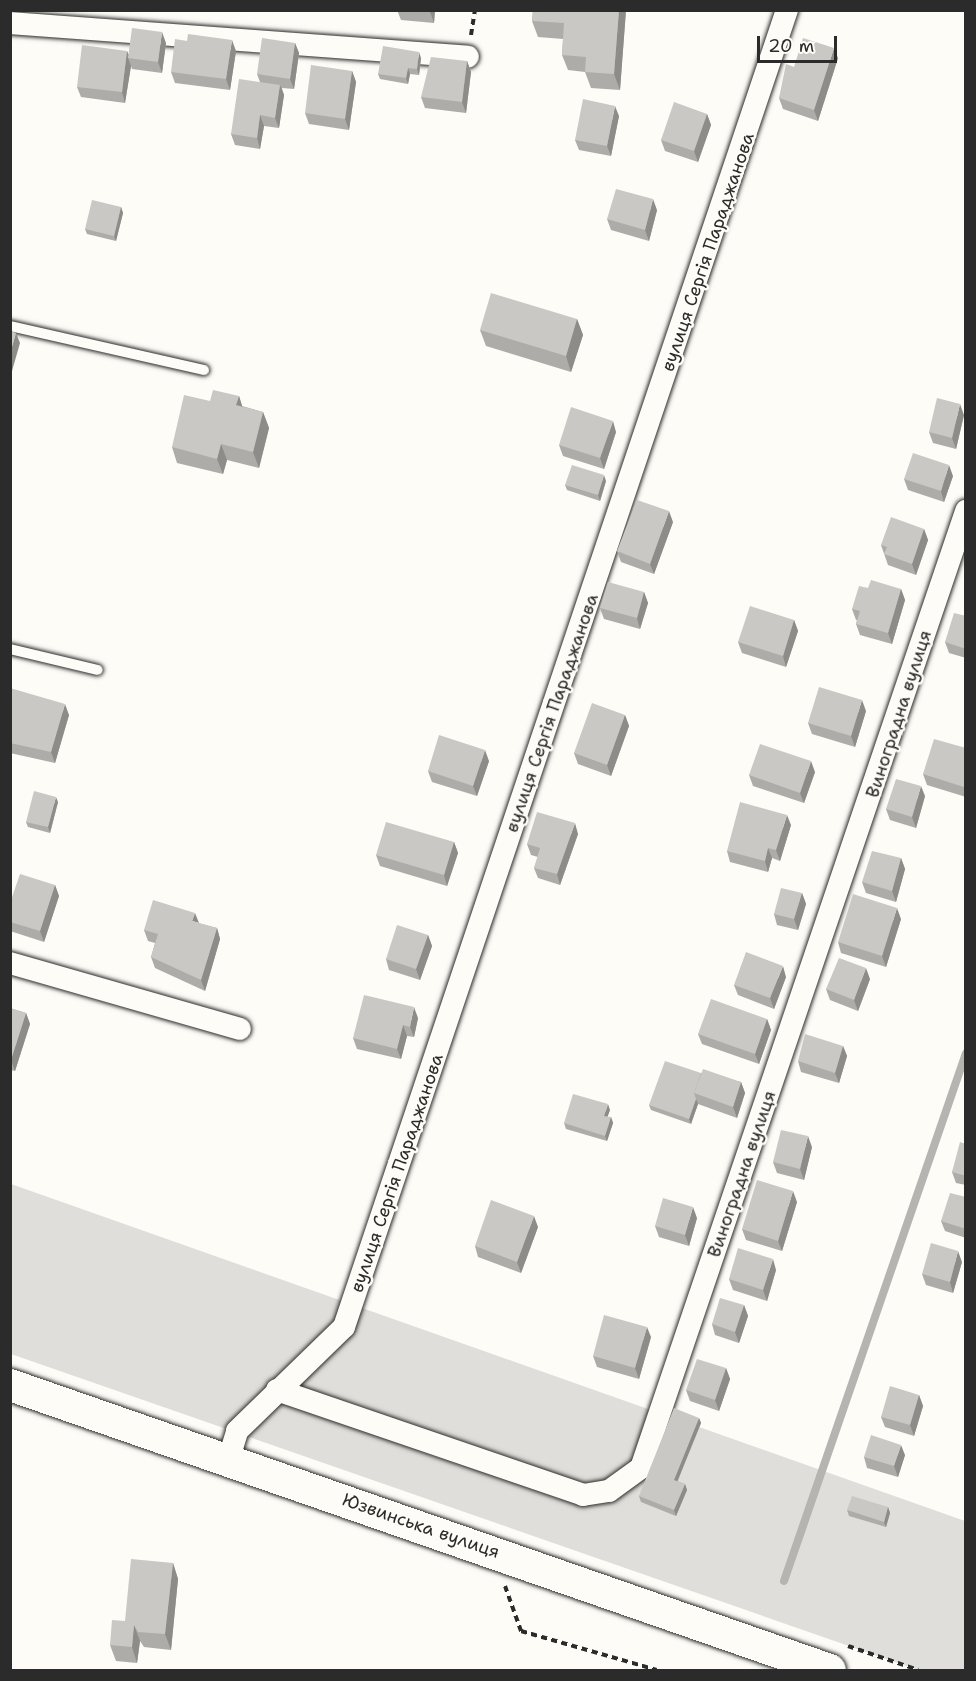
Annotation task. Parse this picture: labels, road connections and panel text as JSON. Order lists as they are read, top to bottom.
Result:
{
  "streets": {
    "main road": ["Юзвинська вулиця"],
    "street": ["вулиця Сергія Параджанова", "Виноградна вулиця"]
  },
  "crossings": [
    ["вулиця Сергія Параджанова", "Виноградна вулиця"],
    ["вулиця Сергія Параджанова", "Юзвинська вулиця"]
  ],
  "scale_bar": "20 m"
}
